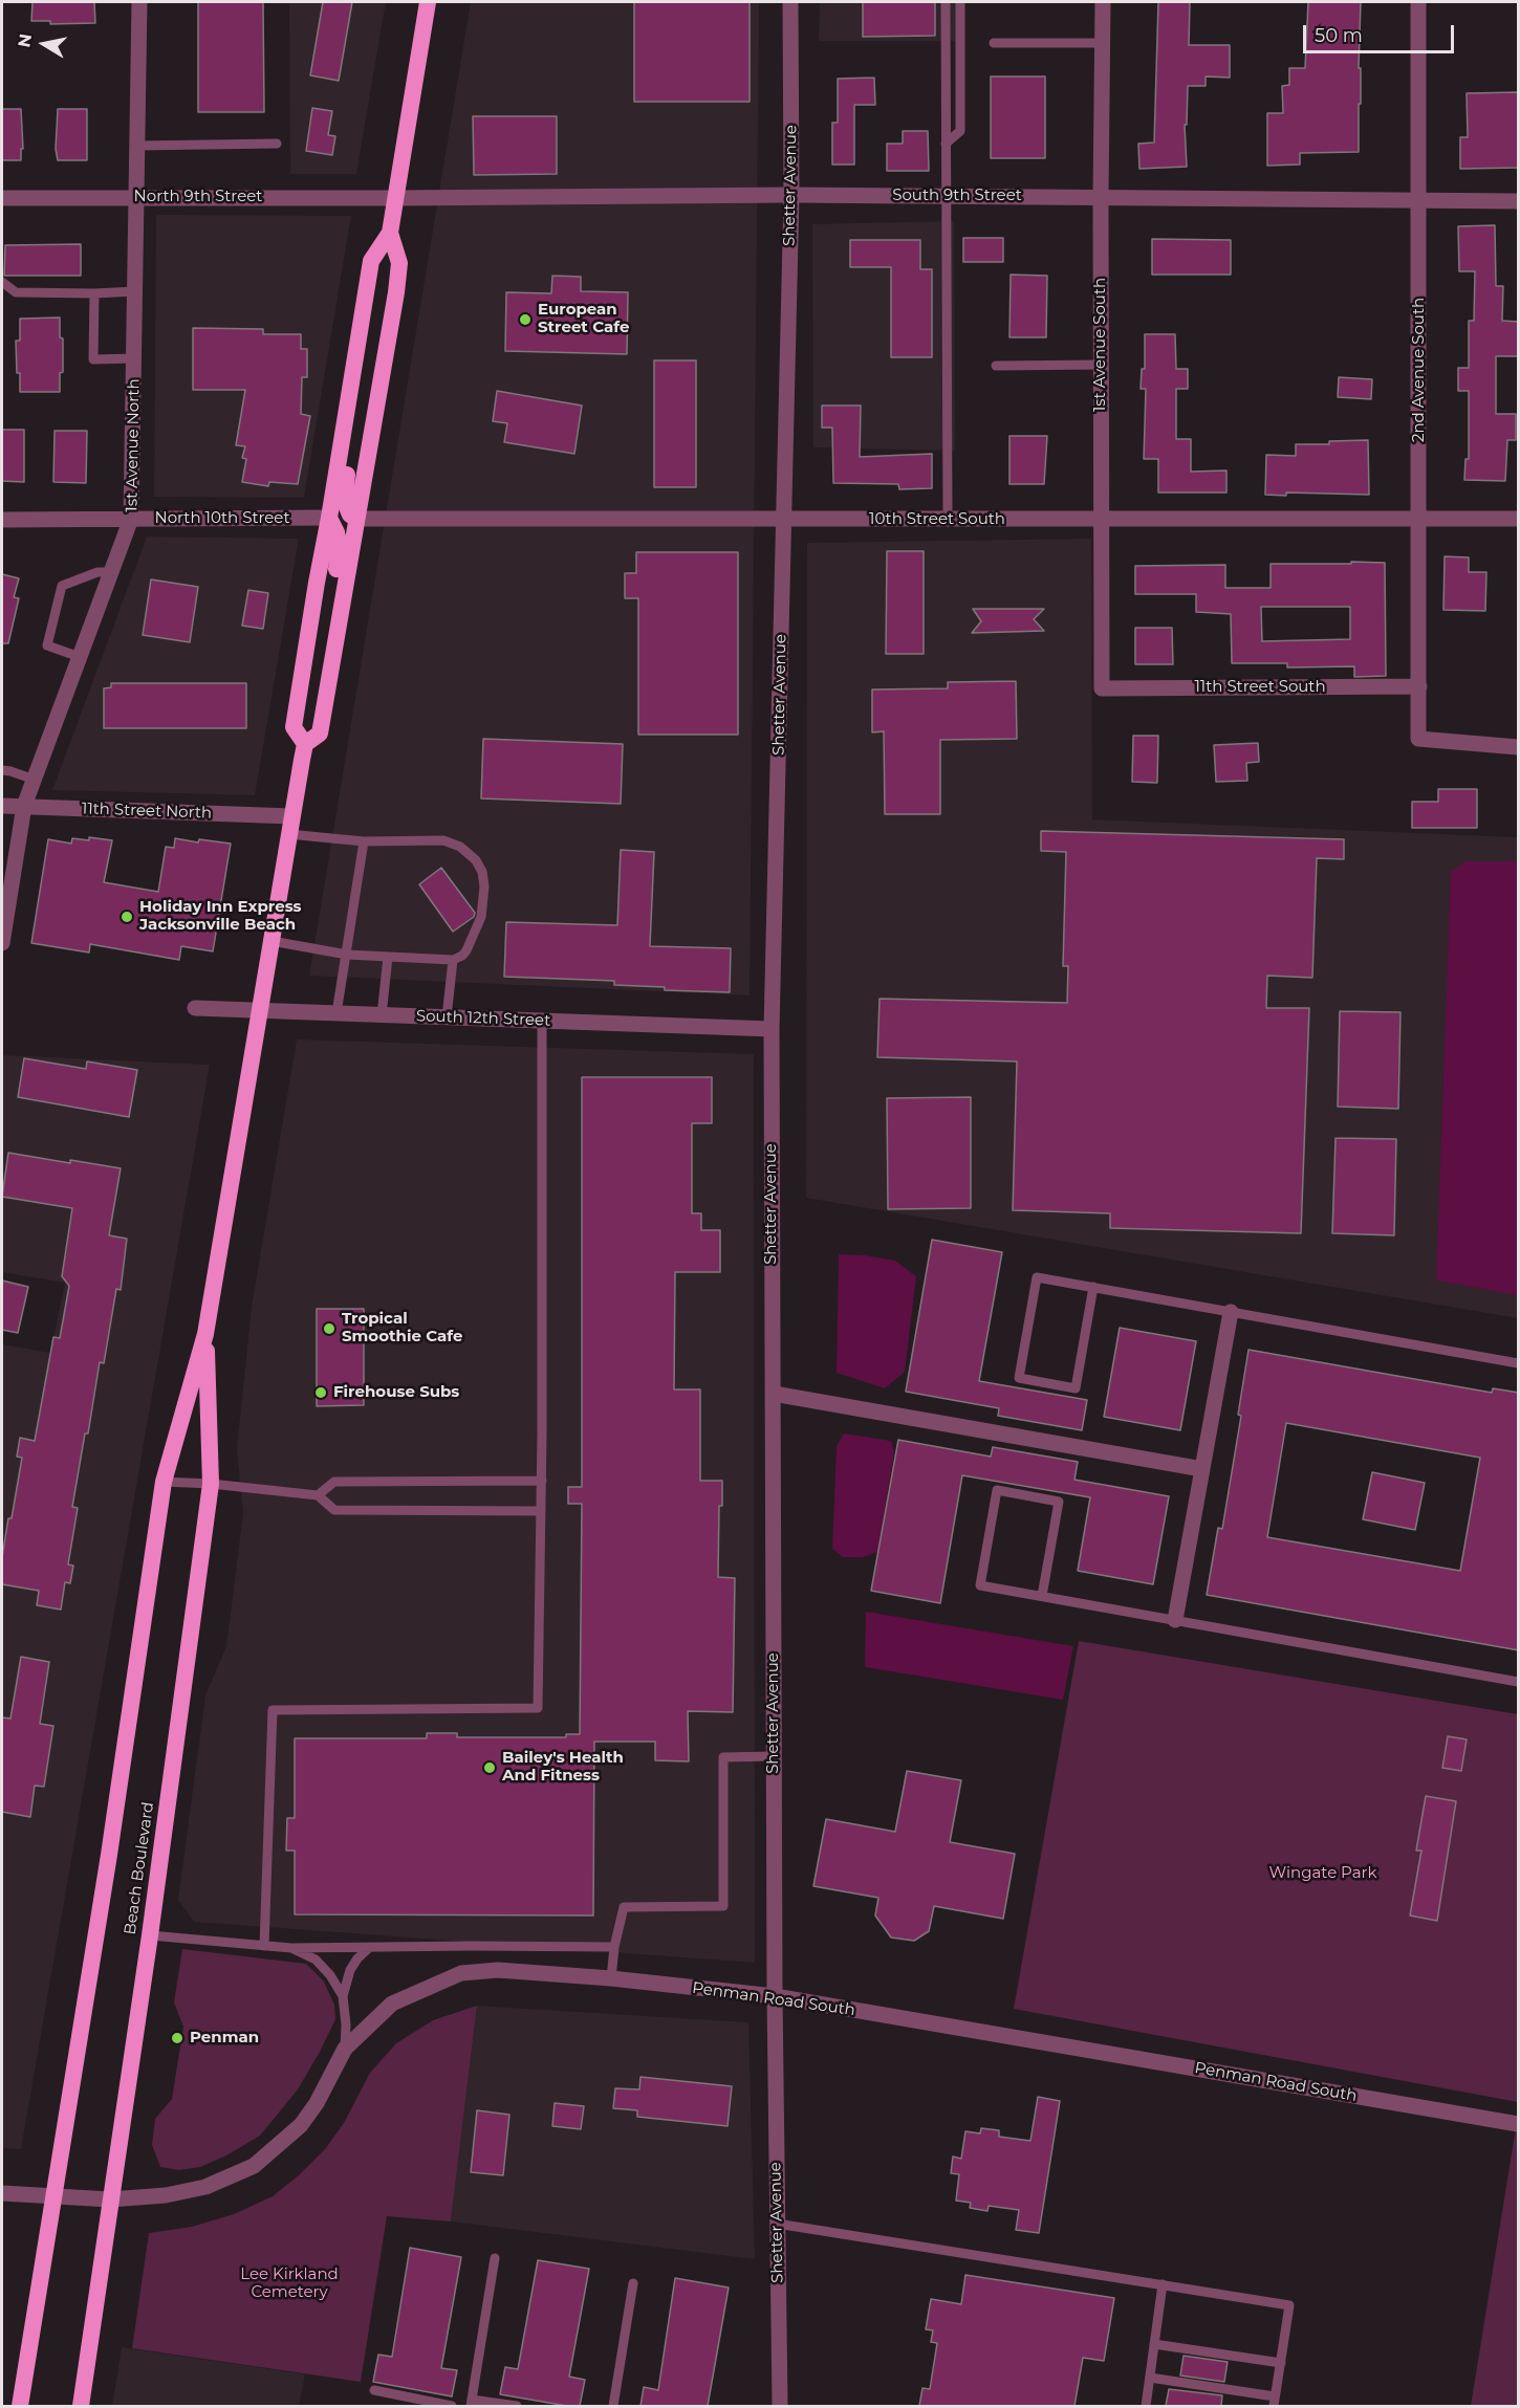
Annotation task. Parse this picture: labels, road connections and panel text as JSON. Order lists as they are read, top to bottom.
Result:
{
  "streets": {
    "highway": ["Beach Boulevard"],
    "street": [
      "Shetter Avenue",
      "South 9th Street",
      "North 9th Street",
      "1st Avenue South",
      "2nd Avenue South",
      "1st Avenue North",
      "North 10th Street",
      "10th Street South",
      "11th Street South",
      "11th Street North",
      "South 12th Street",
      "Penman Road South"
    ]
  },
  "crossings": [
    ["Shetter Avenue", "South 9th Street"],
    ["Shetter Avenue", "10th Street South"],
    ["Shetter Avenue", "South 12th Street"],
    ["Shetter Avenue", "Penman Road South"],
    ["South 9th Street", "North 9th Street"],
    ["South 9th Street", "1st Avenue South"],
    ["South 9th Street", "2nd Avenue South"],
    ["North 9th Street", "1st Avenue North"],
    ["1st Avenue South", "10th Street South"],
    ["1st Avenue South", "11th Street South"],
    ["2nd Avenue South", "10th Street South"],
    ["2nd Avenue South", "11th Street South"],
    ["1st Avenue North", "North 10th Street"],
    ["1st Avenue North", "11th Street North"],
    ["Beach Boulevard", "Penman Road South"]
  ],
  "parks": ["Wingate Park", "Lee Kirkland Cemetery"],
  "places": [
    "European Street Cafe",
    "Holiday Inn Express Jacksonville Beach",
    "Tropical Smoothie Cafe",
    "Firehouse Subs",
    "Bailey's Health And Fitness",
    "Penman"
  ],
  "scale_bar": "50 m",
  "north": "left"
}
